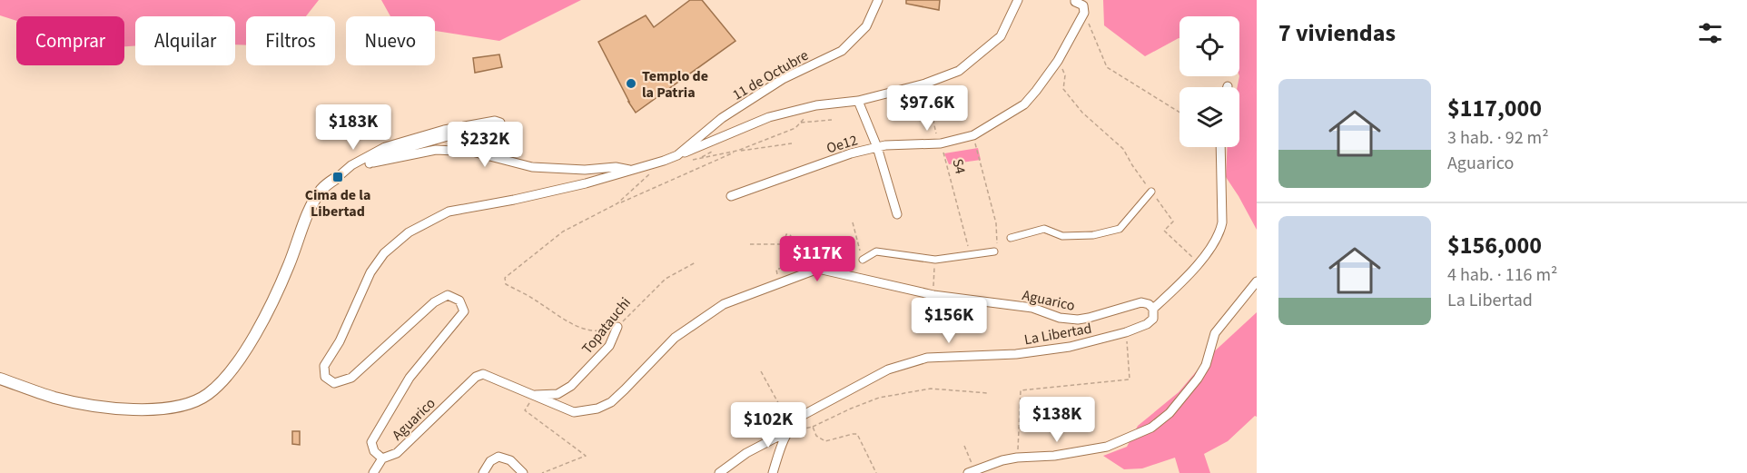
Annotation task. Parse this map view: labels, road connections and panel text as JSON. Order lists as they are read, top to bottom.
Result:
{
  "streets": {
    "street": [
      "11 de Octubre",
      "Oe12",
      "Aguarico",
      "Topatauchi",
      "La Libertad"
    ],
    "path": ["S4"]
  },
  "crossings": [
    ["11 de Octubre", "Aguarico"],
    ["Oe12", "S4"],
    ["Aguarico", "Topatauchi"],
    ["Aguarico", "La Libertad"]
  ],
  "places": {
    "other": ["Templo de la Patria"],
    "transit": ["Cima de la Libertad"]
  },
  "page": {
    "heading": "7 viviendas",
    "chip": [
      "Comprar",
      "Alquilar",
      "Filtros",
      "Nuevo"
    ],
    "list": [
      {
        "name": "$117,000",
        "note": "3 hab. · 92 m² · Aguarico"
      },
      {
        "name": "$156,000",
        "note": "4 hab. · 116 m² · La Libertad"
      }
    ],
    "price": [
      "$97.6K",
      "$183K",
      "$232K",
      "$117K",
      "$156K",
      "$138K",
      "$102K"
    ]
  }
}
